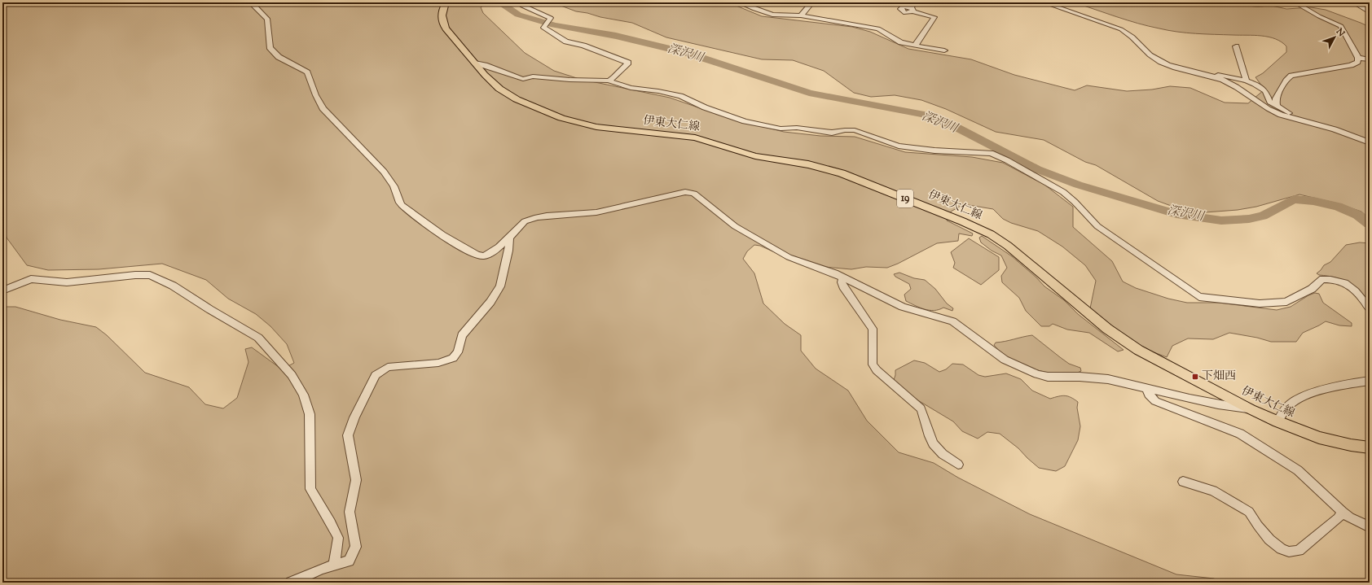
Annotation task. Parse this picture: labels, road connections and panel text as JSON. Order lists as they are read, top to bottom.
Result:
{
  "streets": {
    "main road": ["伊東大仁線", "19"]
  },
  "water": ["深沢川"],
  "places": {
    "transit": ["下畑西"]
  },
  "north": "top right"
}
